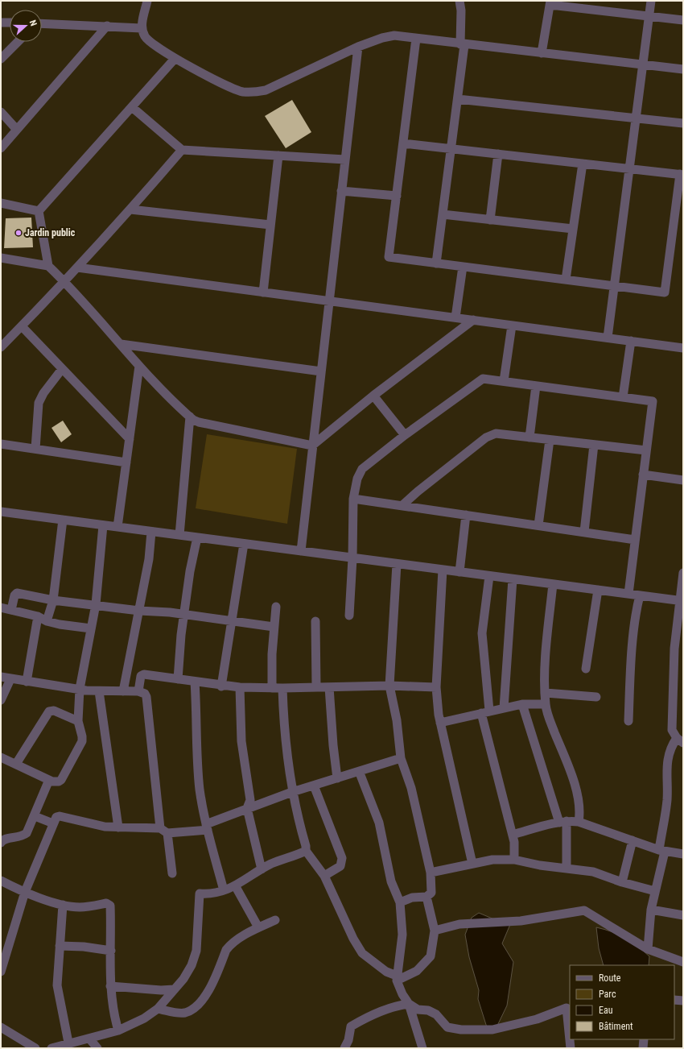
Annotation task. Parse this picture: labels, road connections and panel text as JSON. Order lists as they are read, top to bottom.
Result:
{
  "places": ["Jardin public"],
  "legend": [
    "Route",
    "Parc",
    "Eau",
    "Bâtiment"
  ],
  "north": "right"
}
